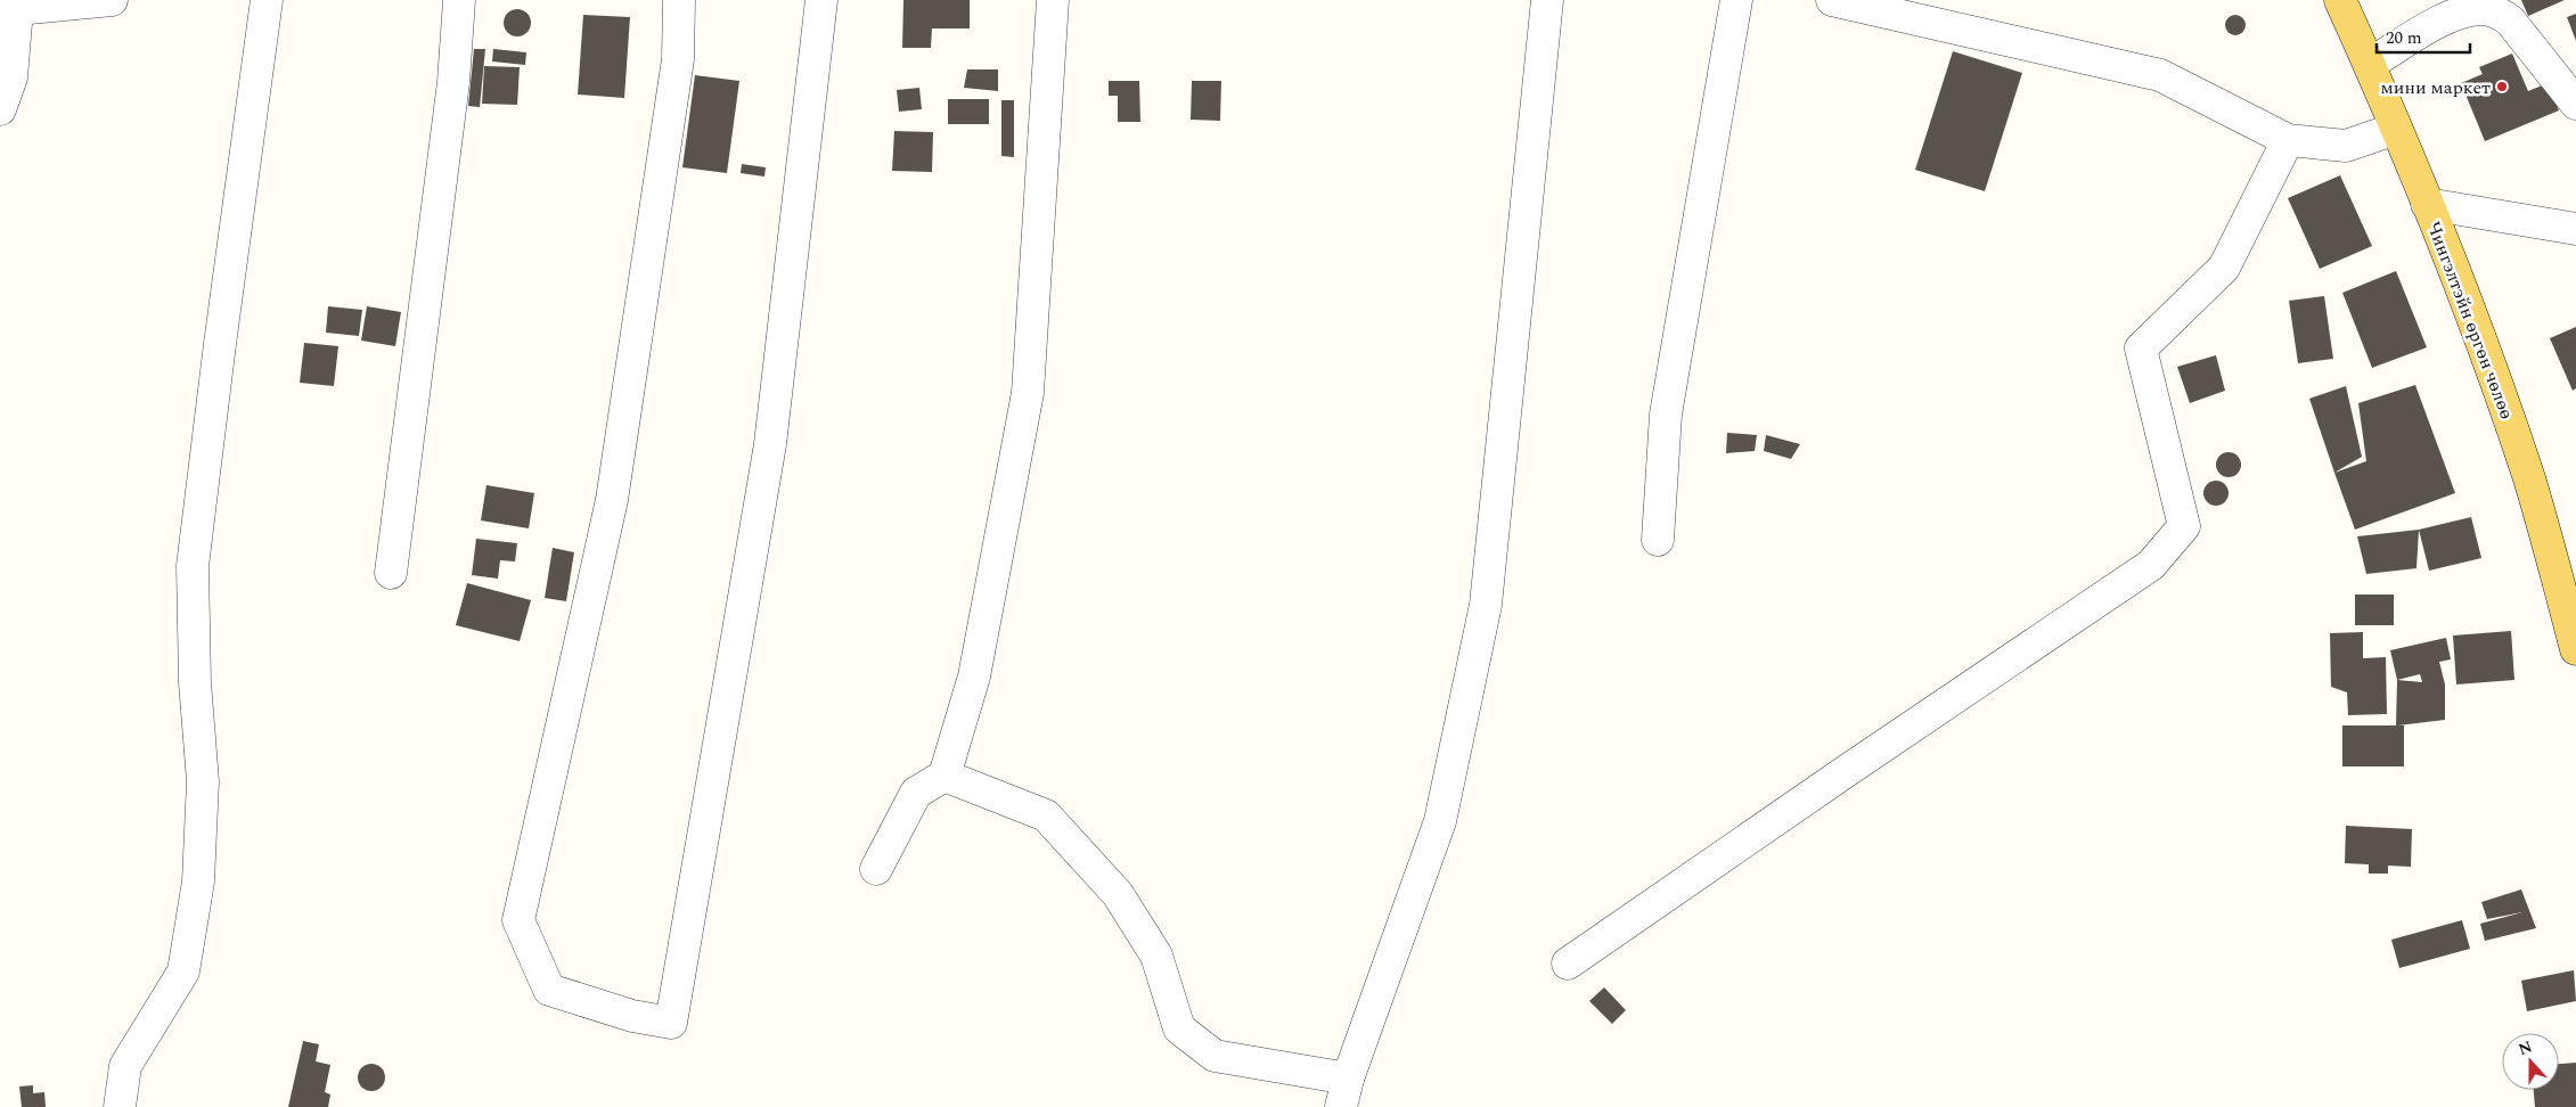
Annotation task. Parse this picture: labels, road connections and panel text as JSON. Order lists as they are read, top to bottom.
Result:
{
  "streets": {
    "main road": ["Чингэлтэйн өргөн чөлөө"]
  },
  "places": ["мини маркет"],
  "scale_bar": "20 m",
  "north": "top"
}
